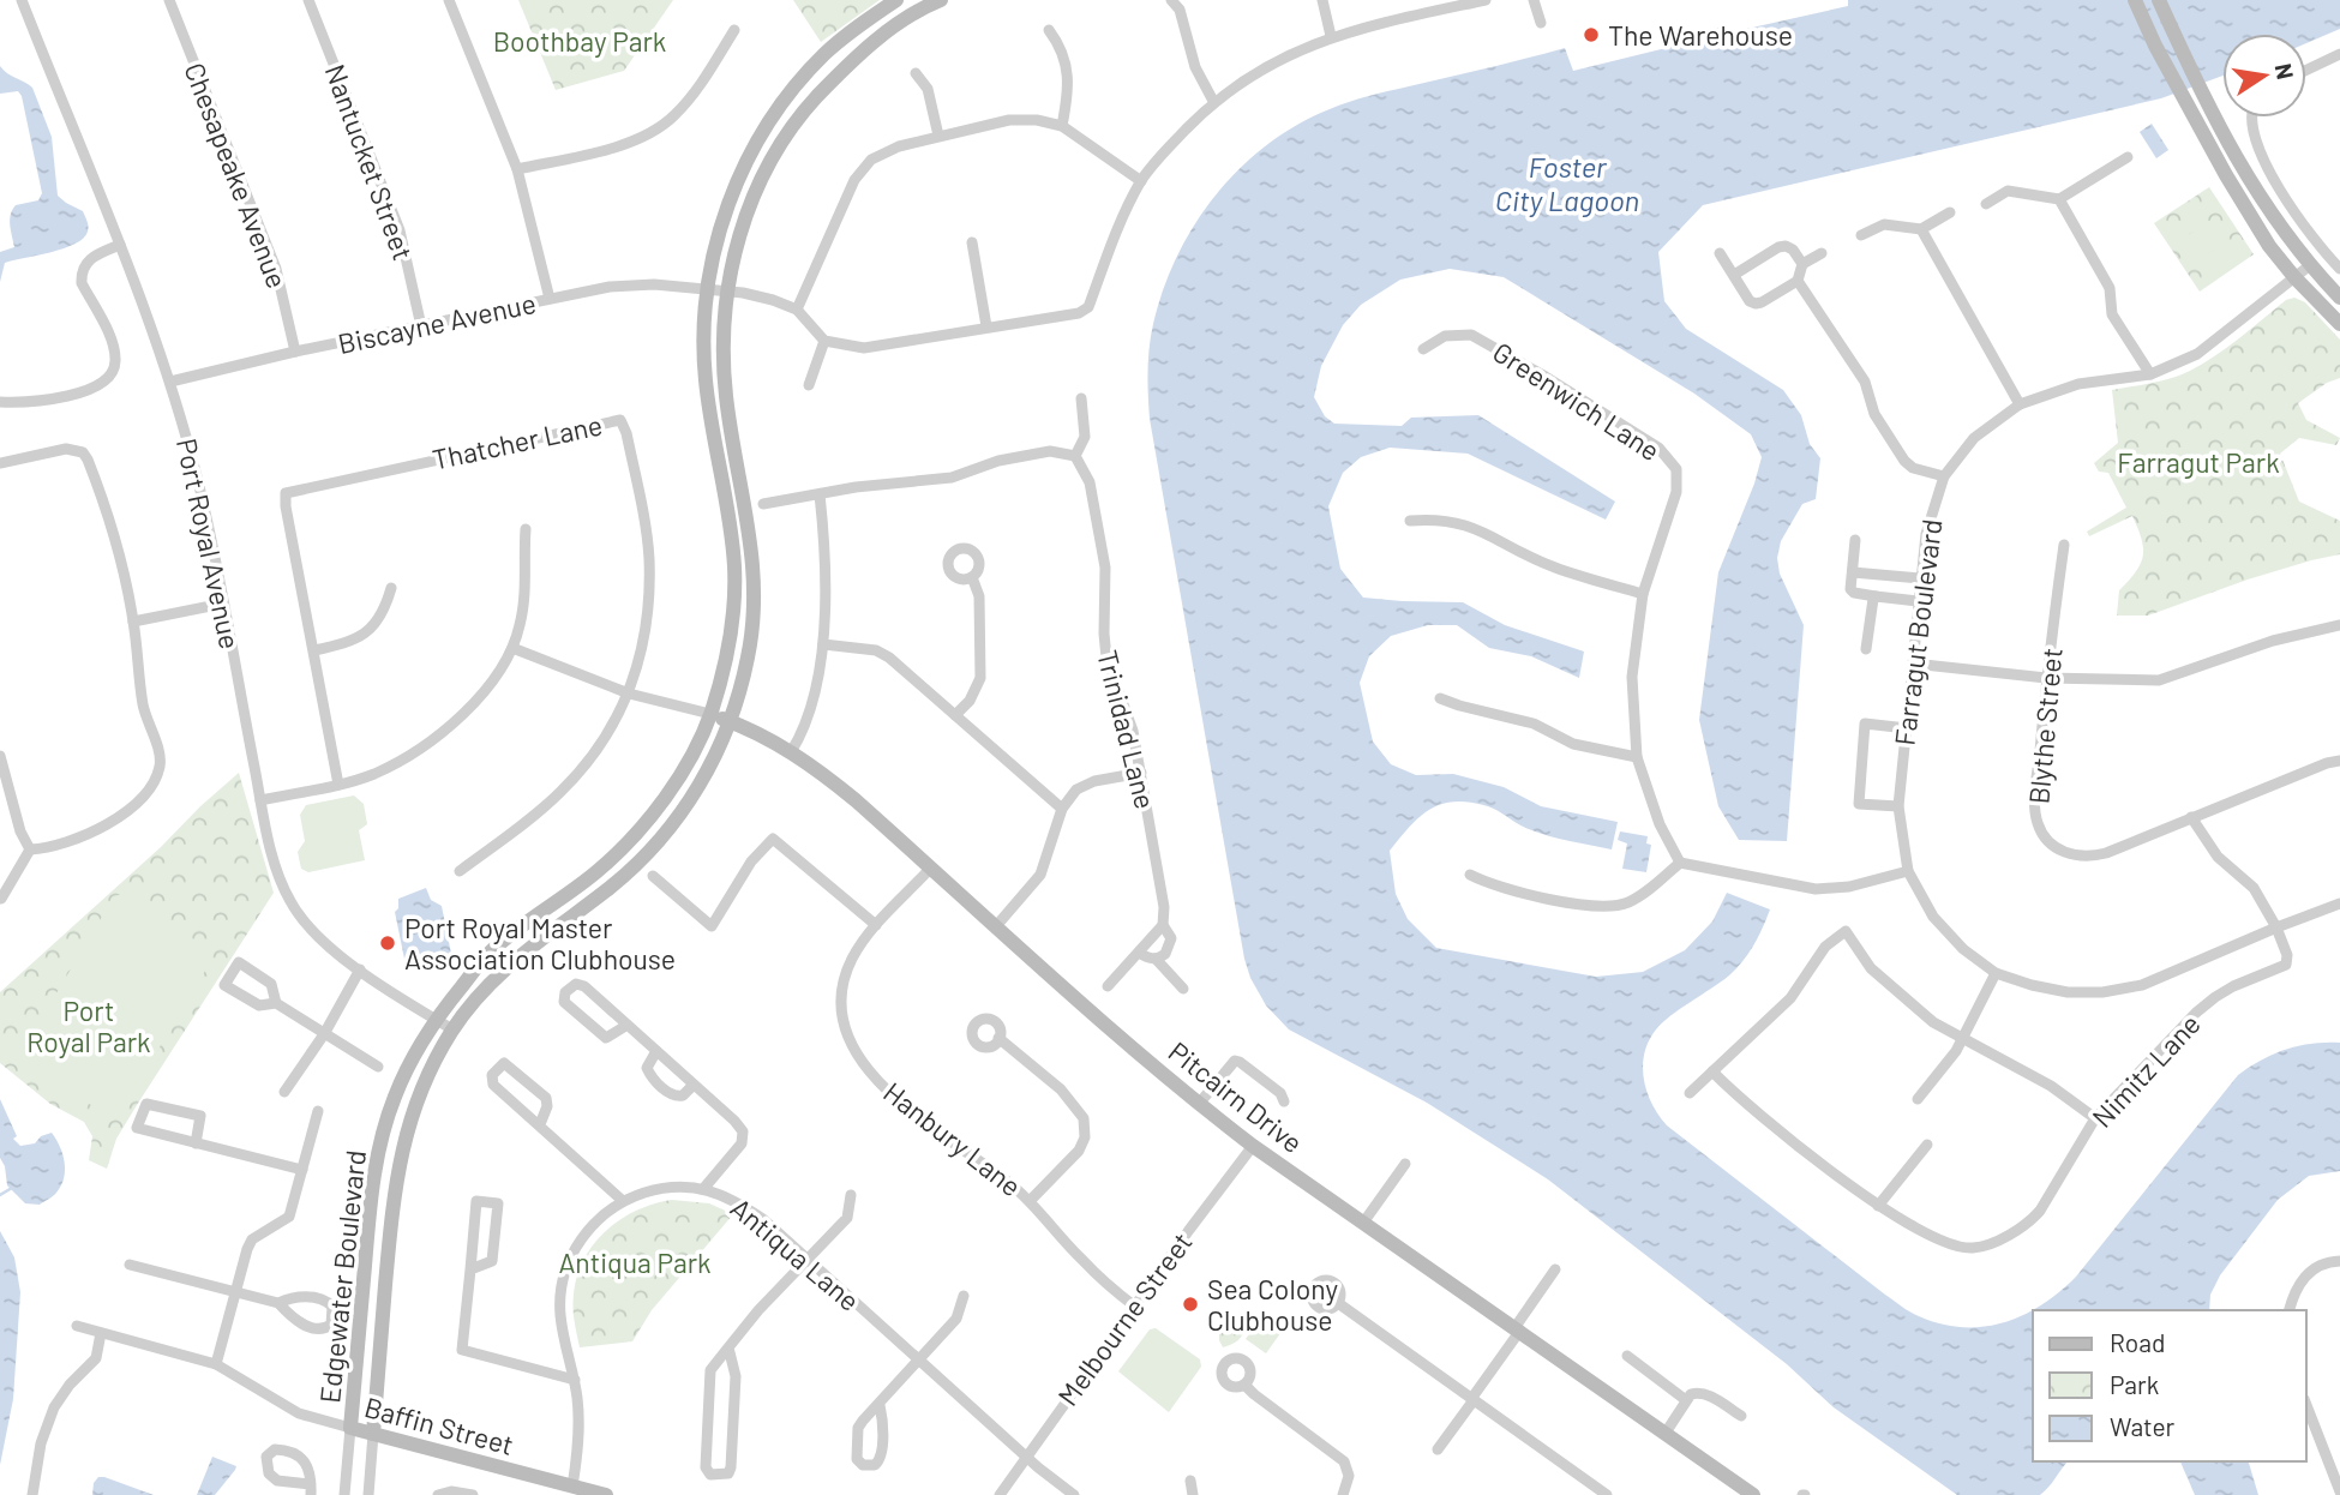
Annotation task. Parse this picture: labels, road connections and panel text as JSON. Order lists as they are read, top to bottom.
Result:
{
  "streets": {
    "street": [
      "Nantucket Street",
      "Chesapeake Avenue",
      "Biscayne Avenue",
      "Greenwich Lane",
      "Thatcher Lane",
      "Port Royal Avenue",
      "Farragut Boulevard",
      "Blythe Street",
      "Trinidad Lane",
      "Nimitz Lane",
      "Pitcairn Drive",
      "Hanbury Lane",
      "Antiqua Lane",
      "Edgewater Boulevard",
      "Melbourne Street",
      "Baffin Street"
    ]
  },
  "crossings": [
    ["Nantucket Street", "Biscayne Avenue"],
    ["Chesapeake Avenue", "Biscayne Avenue"],
    ["Biscayne Avenue", "Port Royal Avenue"],
    ["Biscayne Avenue", "Edgewater Boulevard"],
    ["Port Royal Avenue", "Edgewater Boulevard"],
    ["Pitcairn Drive", "Hanbury Lane"],
    ["Pitcairn Drive", "Edgewater Boulevard"],
    ["Pitcairn Drive", "Melbourne Street"],
    ["Hanbury Lane", "Melbourne Street"],
    ["Antiqua Lane", "Melbourne Street"],
    ["Antiqua Lane", "Baffin Street"],
    ["Edgewater Boulevard", "Baffin Street"]
  ],
  "water": ["Foster City Lagoon"],
  "parks": [
    "Boothbay Park",
    "Farragut Park",
    "Port Royal Park",
    "Antiqua Park"
  ],
  "places": ["The Warehouse", "Port Royal Master Association Clubhouse", "Sea Colony Clubhouse"],
  "legend": ["Road", "Park", "Water"],
  "north": "right"
}
